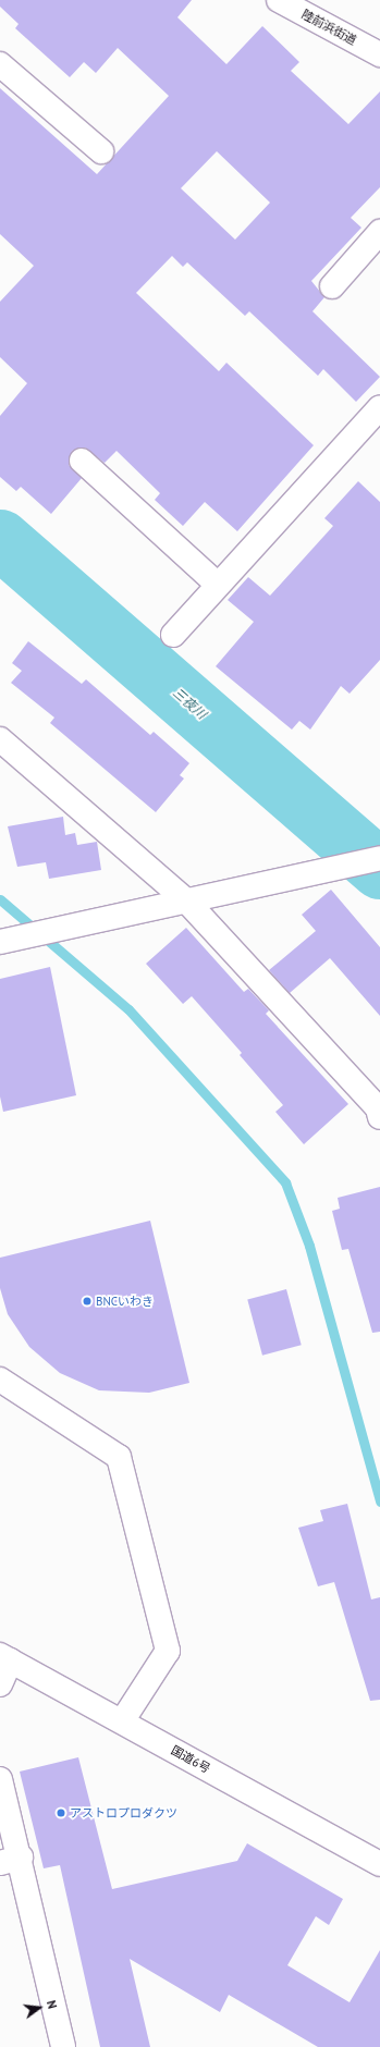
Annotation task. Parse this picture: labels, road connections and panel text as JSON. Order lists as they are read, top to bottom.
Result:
{
  "streets": {
    "main road": ["陸前浜街道", "国道6号"]
  },
  "water": ["三夜川"],
  "places": ["BNCいわき", "アストロプロダクツ"],
  "north": "right"
}
